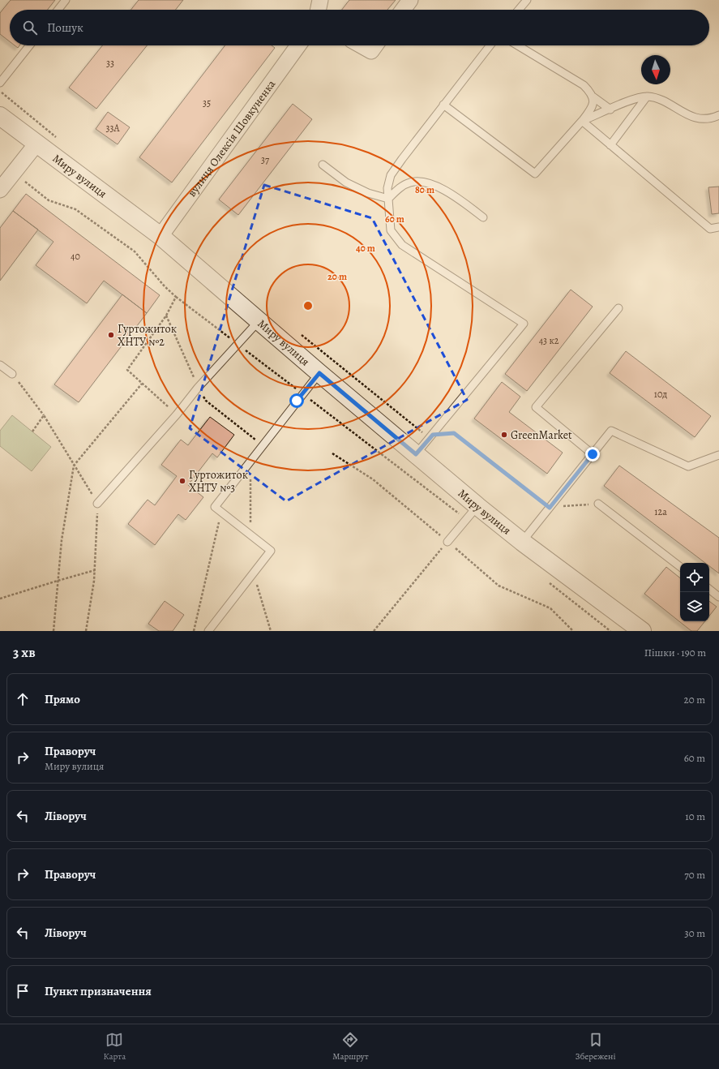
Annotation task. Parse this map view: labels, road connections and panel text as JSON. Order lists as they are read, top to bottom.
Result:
{
  "streets": {
    "street": ["вулиця Олексія Шовкуненка", "Миру вулиця"]
  },
  "crossings": [
    ["вулиця Олексія Шовкуненка", "Миру вулиця"]
  ],
  "places": ["Гуртожиток ХНТУ №2", "GreenMarket", "Гуртожиток ХНТУ №3"],
  "house_numbers": [
    "33",
    "35",
    "33А",
    "37",
    "40",
    "43 к2",
    "10д",
    "12а"
  ],
  "north": "bottom",
  "page": {
    "search": "Пошук",
    "heading": ["3 хв", "Пішки · 190 m"],
    "list": [
      ["Прямо", "20 m"],
      ["Праворуч", "Миру вулиця", "60 m"],
      ["Ліворуч", "10 m"],
      ["Праворуч", "70 m"],
      ["Ліворуч", "30 m"],
      "Пункт призначення"
    ],
    "nav": ["Карта", "Маршрут", "Збережені"]
  },
  "rings": [
    "80 m",
    "60 m",
    "40 m",
    "20 m"
  ]
}
